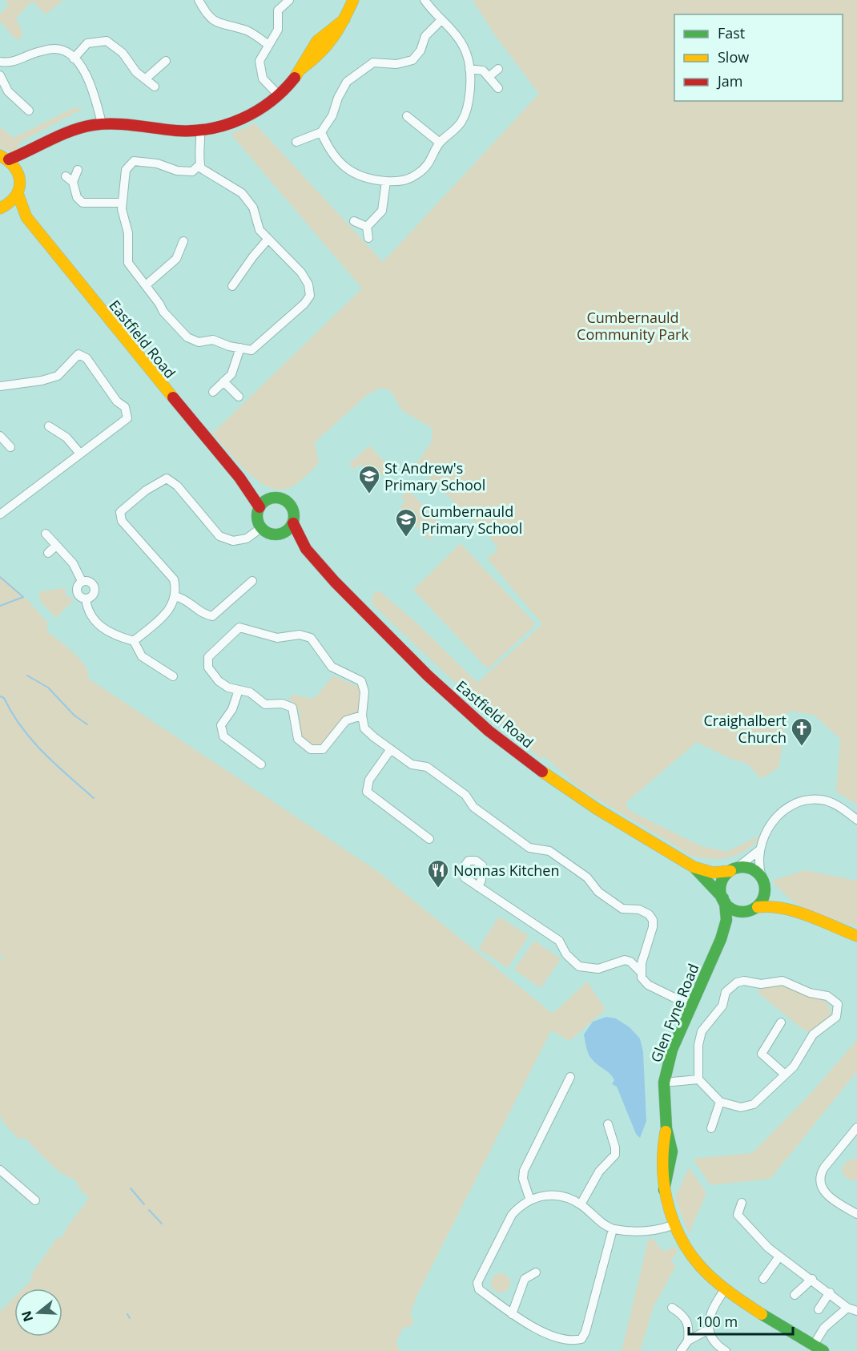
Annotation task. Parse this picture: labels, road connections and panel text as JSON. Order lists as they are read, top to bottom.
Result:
{
  "streets": {
    "street": ["Eastfield Road", "Glen Fyne Road"]
  },
  "crossings": [
    ["Eastfield Road", "Glen Fyne Road"]
  ],
  "parks": ["Cumbernauld Community Park"],
  "places": {
    "school or university": ["St Andrew's Primary School", "Cumbernauld Primary School"],
    "church": ["Craighalbert Church"],
    "restaurant": ["Nonnas Kitchen"]
  },
  "legend": ["Fast", "Slow", "Jam"],
  "scale_bar": "100 m",
  "north": "left"
}
